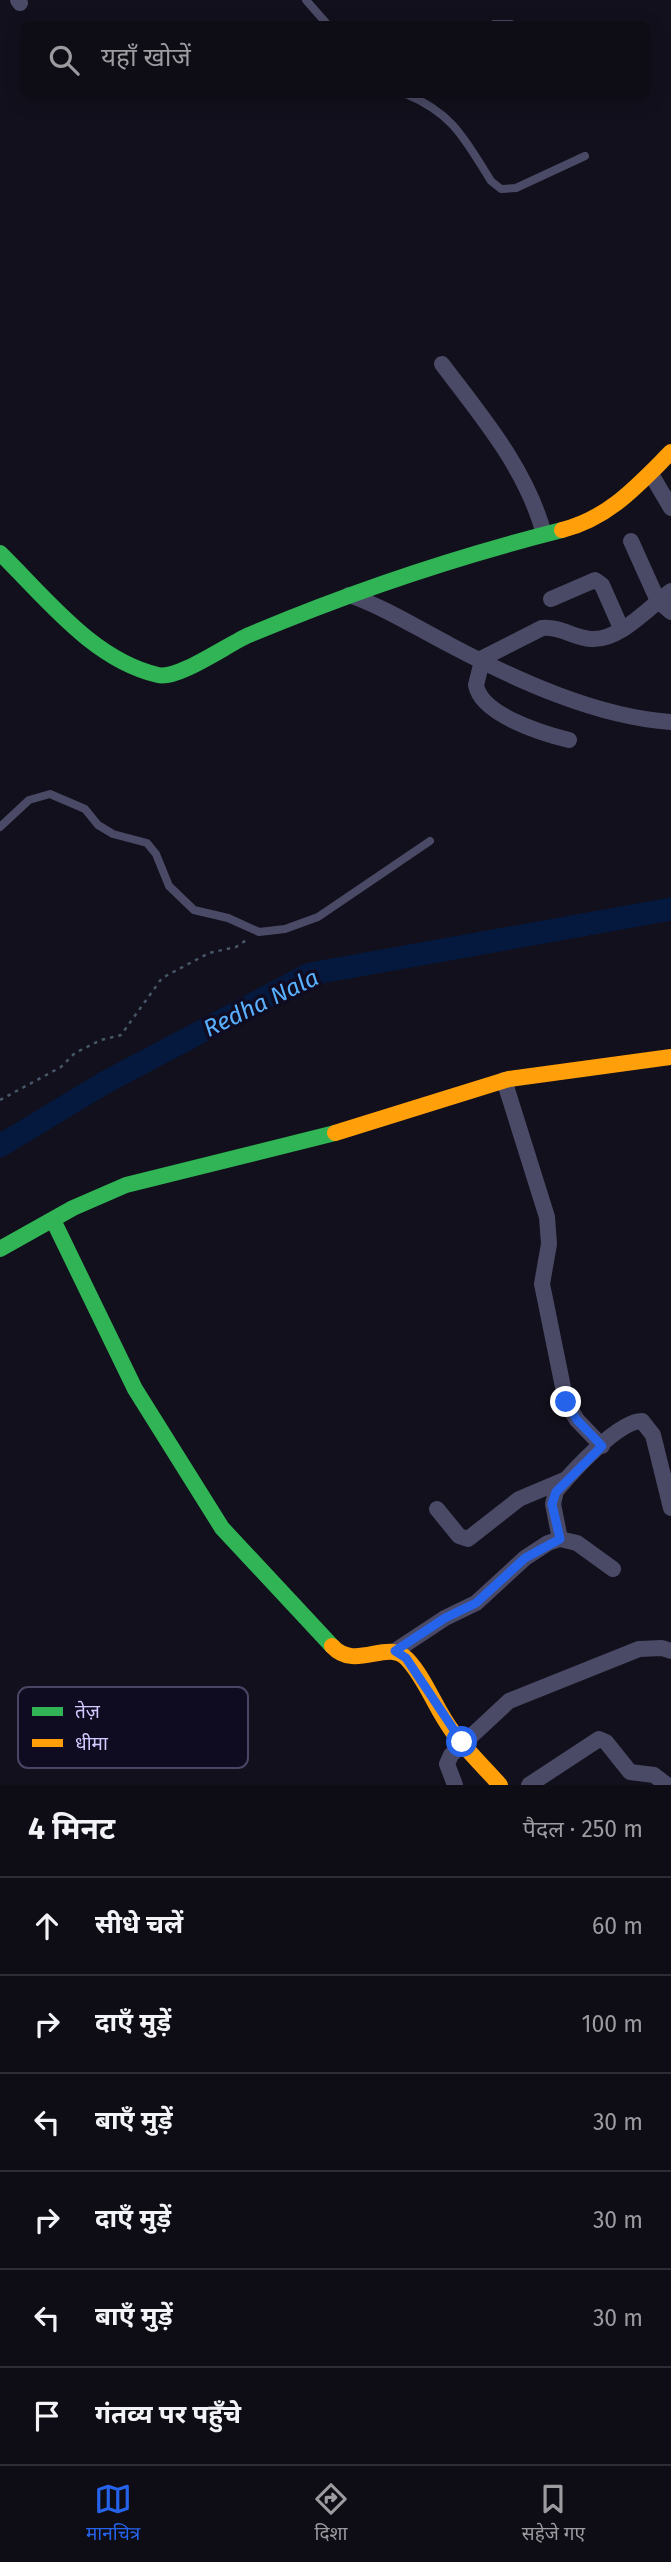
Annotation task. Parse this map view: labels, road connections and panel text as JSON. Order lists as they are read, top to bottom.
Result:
{
  "water": ["Redha Nala"],
  "legend": ["तेज़", "धीमा"],
  "page": {
    "search": "यहाँ खोजें",
    "heading": ["4 मिनट", "पैदल · 250 m"],
    "list": [
      ["सीधे चलें", "60 m"],
      ["दाएँ मुड़ें", "100 m"],
      ["बाएँ मुड़ें", "30 m"],
      ["दाएँ मुड़ें", "30 m"],
      ["बाएँ मुड़ें", "30 m"],
      "गंतव्य पर पहुँचे"
    ],
    "nav": ["मानचित्र", "दिशा", "सहेजे गए"]
  }
}
